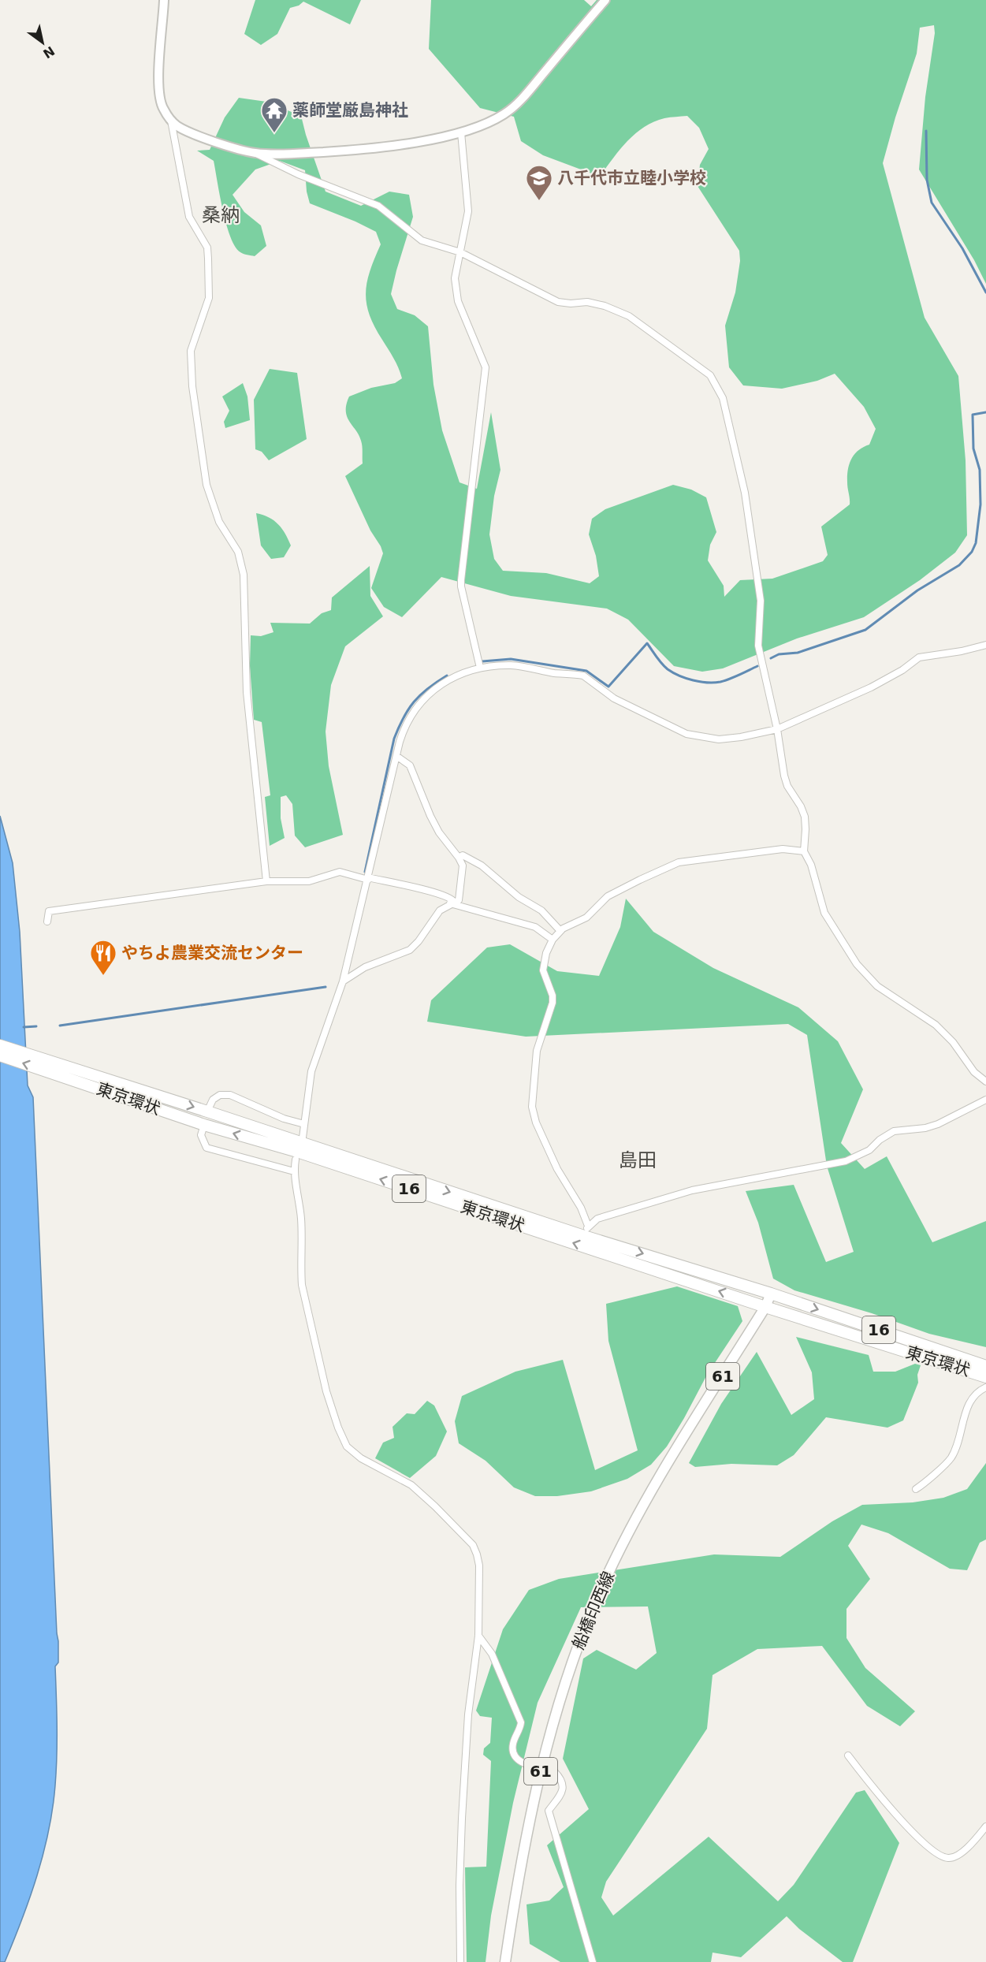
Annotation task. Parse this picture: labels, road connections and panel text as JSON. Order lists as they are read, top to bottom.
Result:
{
  "streets": {
    "highway": ["東京環状", "16"],
    "main road": ["61", "船橋印西線"]
  },
  "crossings": [
    ["東京環状", "船橋印西線"]
  ],
  "districts": ["桑納", "島田"],
  "places": {
    "temple": ["薬師堂厳島神社"],
    "school or university": ["八千代市立睦小学校"],
    "restaurant": ["やちよ農業交流センター"]
  },
  "north": "bottom right"
}
